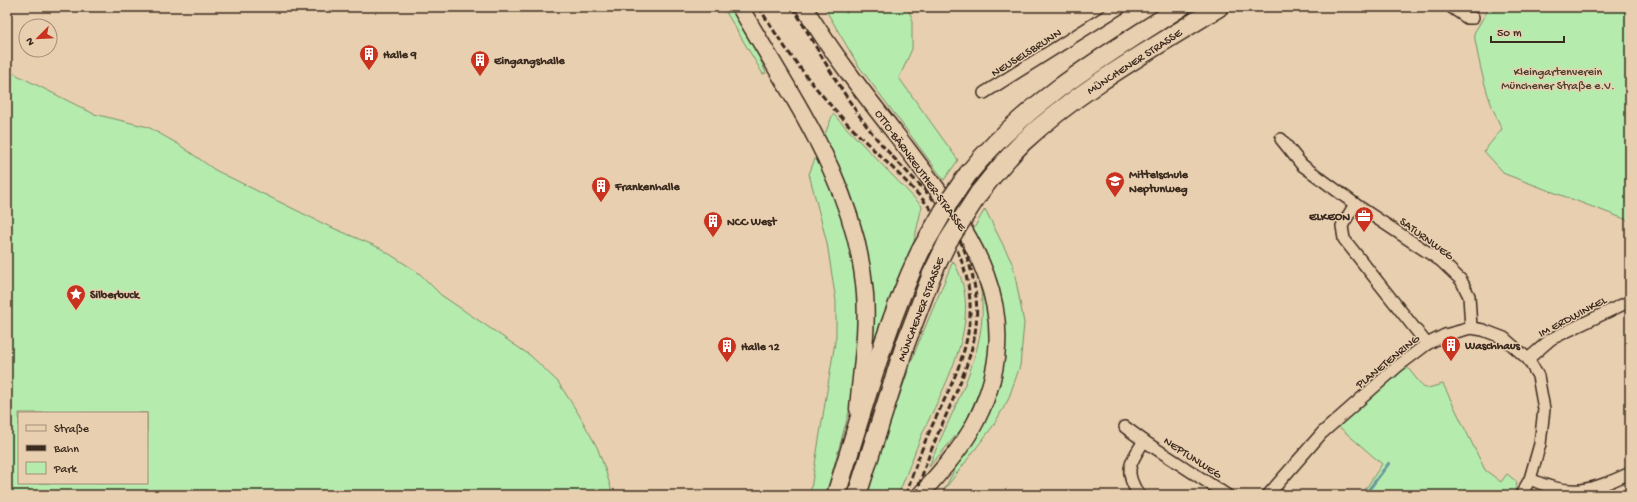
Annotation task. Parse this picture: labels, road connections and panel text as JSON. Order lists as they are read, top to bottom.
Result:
{
  "streets": {
    "main road": ["MÜNCHENER STRASSE", "OTTO-BÄRNREUTHER-STRASSE"],
    "street": [
      "NEUSELSBRUNN",
      "SATURNWEG",
      "IM ERDWINKEL",
      "PLANETENRING",
      "NEPTUNWEG"
    ]
  },
  "crossings": [
    ["SATURNWEG", "PLANETENRING"],
    ["IM ERDWINKEL", "PLANETENRING"]
  ],
  "parks": ["Kleingartenverein Münchener Straße e.V."],
  "places": {
    "building": [
      "Halle 9",
      "Eingangshalle",
      "Frankenhalle",
      "NCC West",
      "Waschhaus",
      "Halle 12"
    ],
    "school or university": ["Mittelschule Neptunweg"],
    "office": ["ELKEON"],
    "place": ["Silberbuck"]
  },
  "legend": ["Straße", "Bahn", "Park"],
  "scale_bar": "50 m",
  "north": "bottom left"
}
